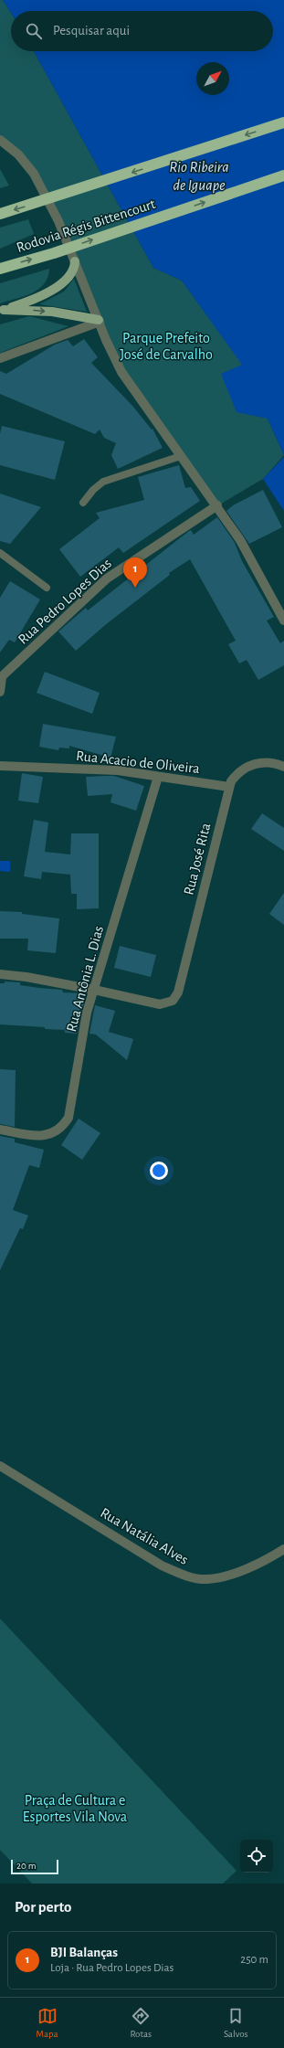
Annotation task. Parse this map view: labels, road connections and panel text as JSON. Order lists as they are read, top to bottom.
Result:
{
  "streets": {
    "highway": ["Rodovia Régis Bittencourt"],
    "street": [
      "Rua Pedro Lopes Dias",
      "Rua Acacio de Oliveira",
      "Rua José Rita",
      "Rua Antônia L. Dias",
      "Rua Natália Alves"
    ]
  },
  "crossings": [
    ["Rua Acacio de Oliveira", "Rua José Rita"],
    ["Rua Acacio de Oliveira", "Rua Antônia L. Dias"],
    ["Rua José Rita", "Rua Antônia L. Dias"]
  ],
  "water": ["Rio Ribeira de Iguape"],
  "parks": ["Parque Prefeito José de Carvalho", "Praça de Cultura e Esportes Vila Nova"],
  "scale_bar": "20 m",
  "north": "top right",
  "page": {
    "search": "Pesquisar aqui",
    "pins": "1",
    "scale": "20 m",
    "heading": "Por perto",
    "list": [
      {
        "mark": "1",
        "name": "BJI Balanças",
        "note": "Loja · Rua Pedro Lopes Dias",
        "value": "250 m"
      }
    ],
    "nav": ["Mapa", "Rotas", "Salvos"]
  }
}
